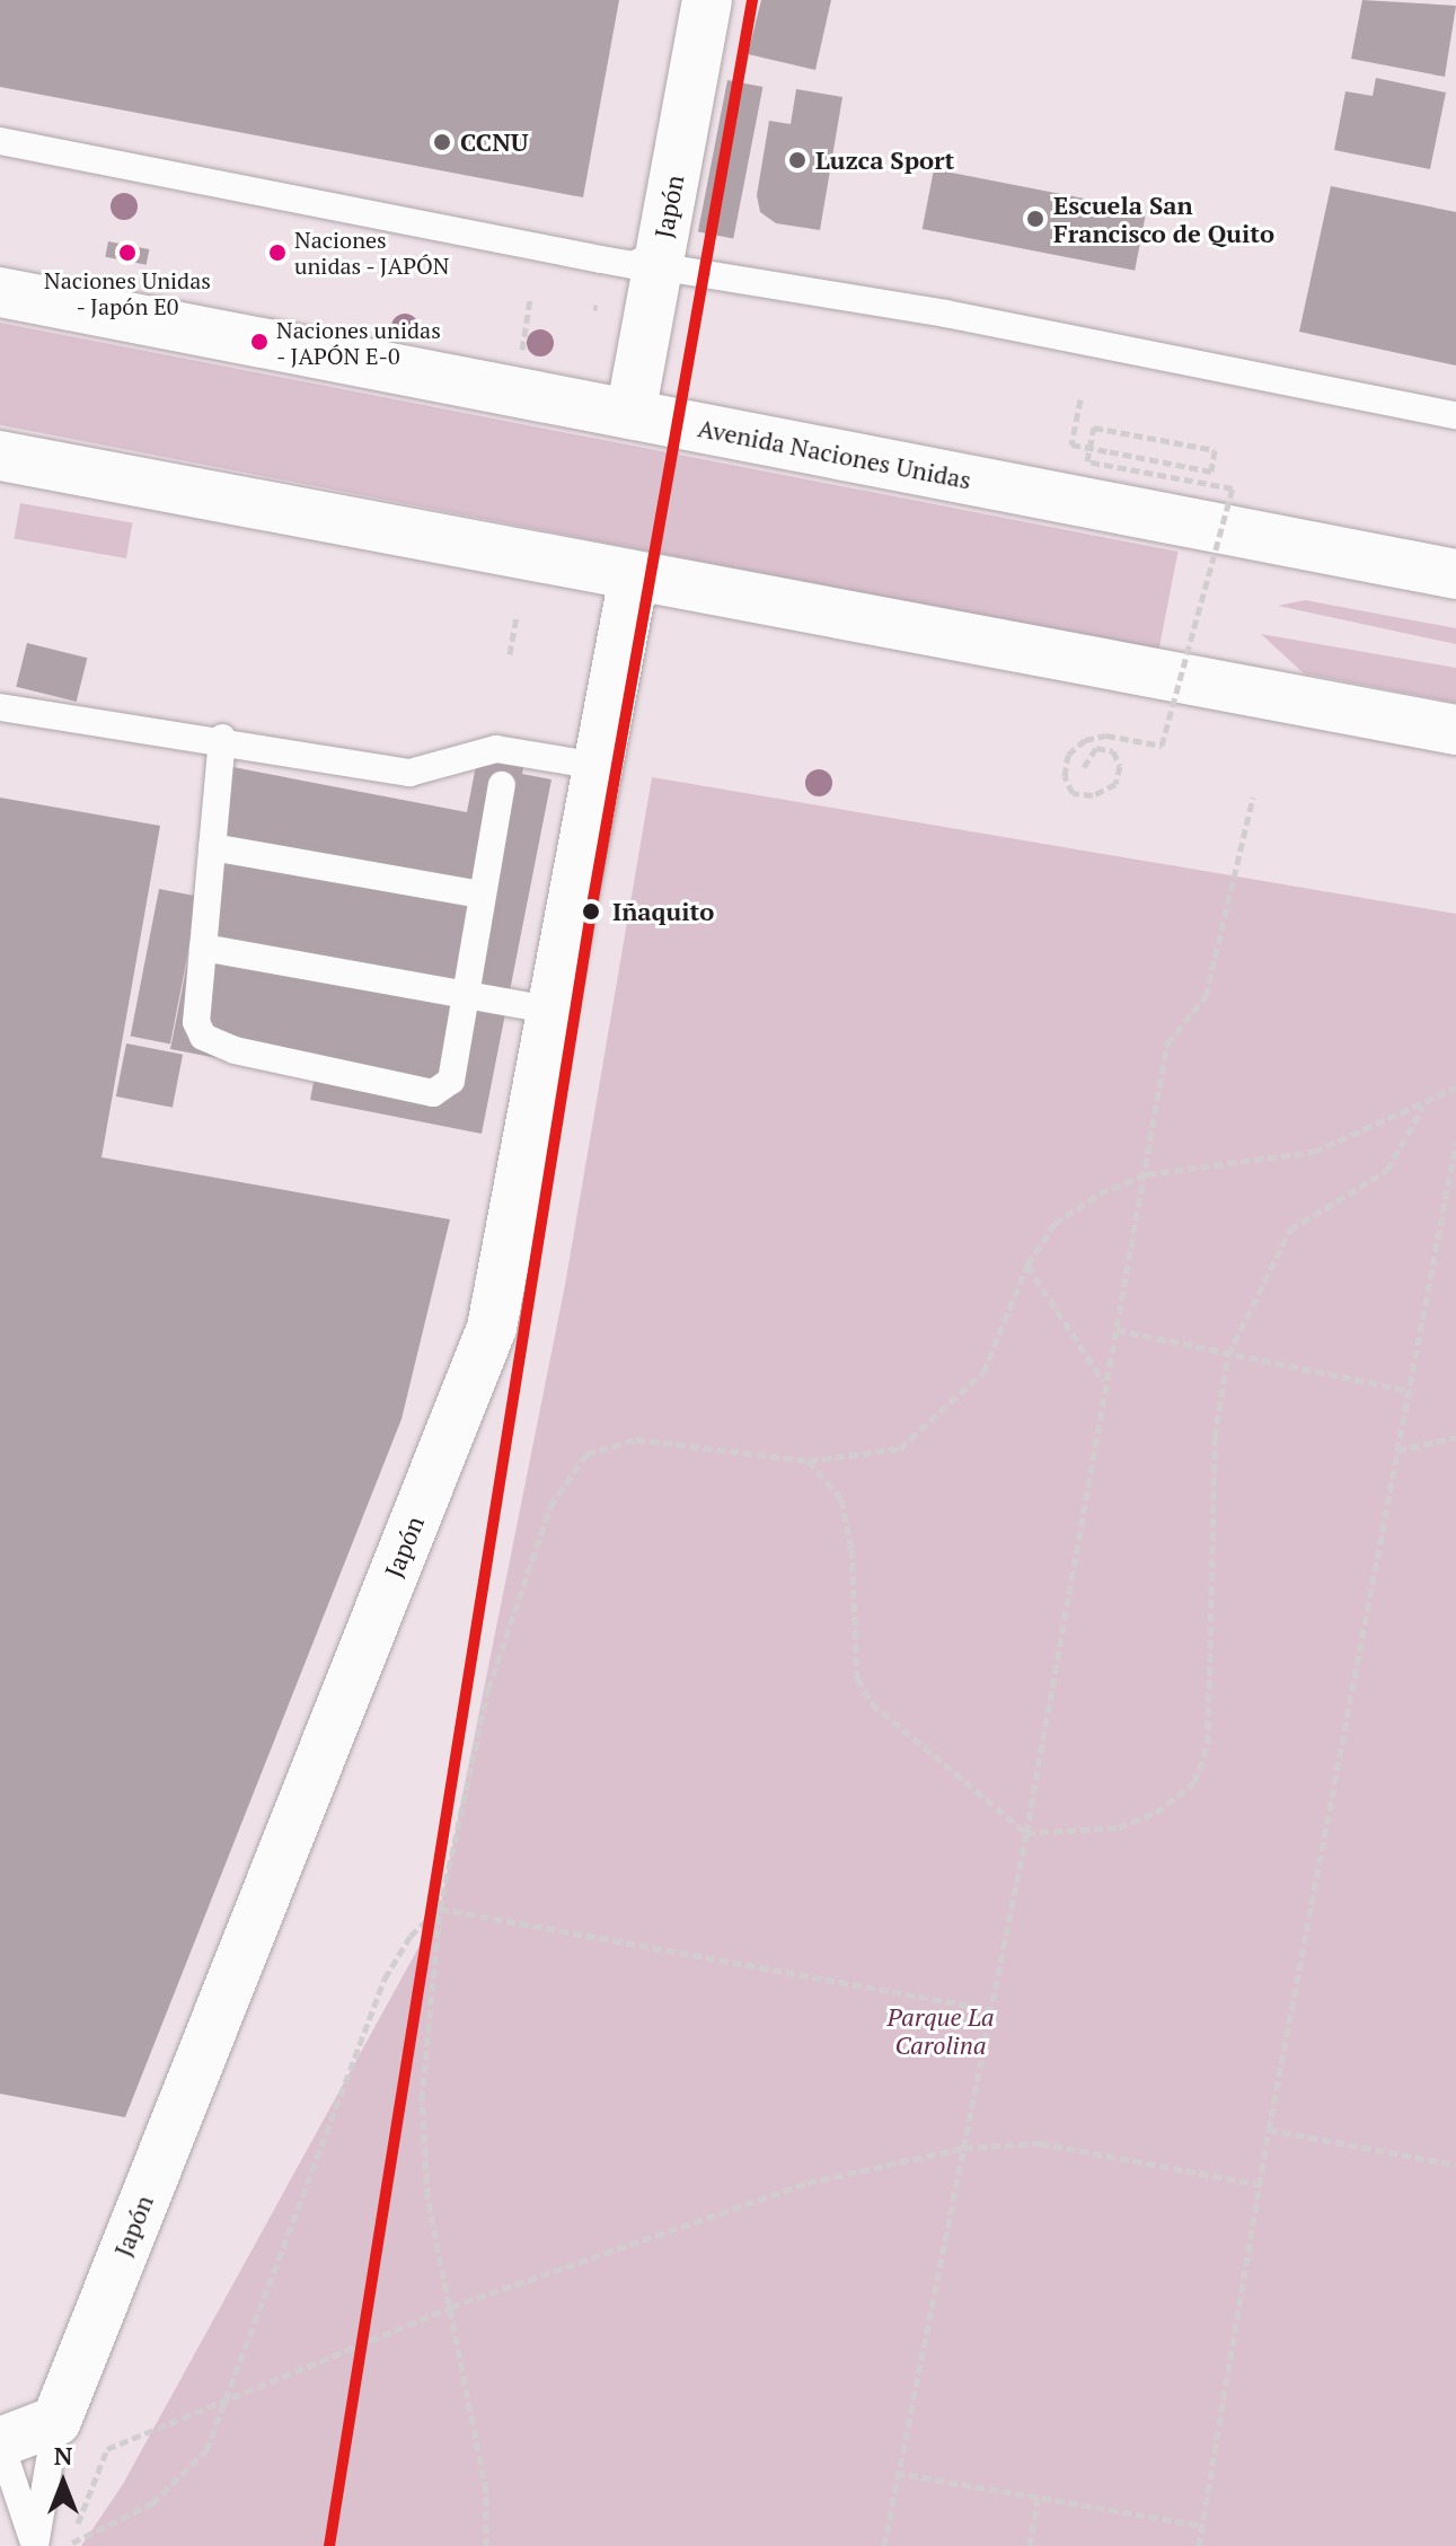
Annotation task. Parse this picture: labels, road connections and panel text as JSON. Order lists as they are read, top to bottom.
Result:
{
  "streets": {
    "main road": ["Japón", "Avenida Naciones Unidas"]
  },
  "crossings": [
    ["Japón", "Avenida Naciones Unidas"]
  ],
  "parks": ["Parque La Carolina"],
  "places": [
    "CCNU",
    "Luzca Sport",
    "Escuela San Francisco de Quito",
    "Naciones Unidas - Japón E0",
    "Naciones unidas - JAPÓN",
    "Naciones unidas - JAPÓN E-0",
    "Iñaquito"
  ],
  "north": "top"
}
